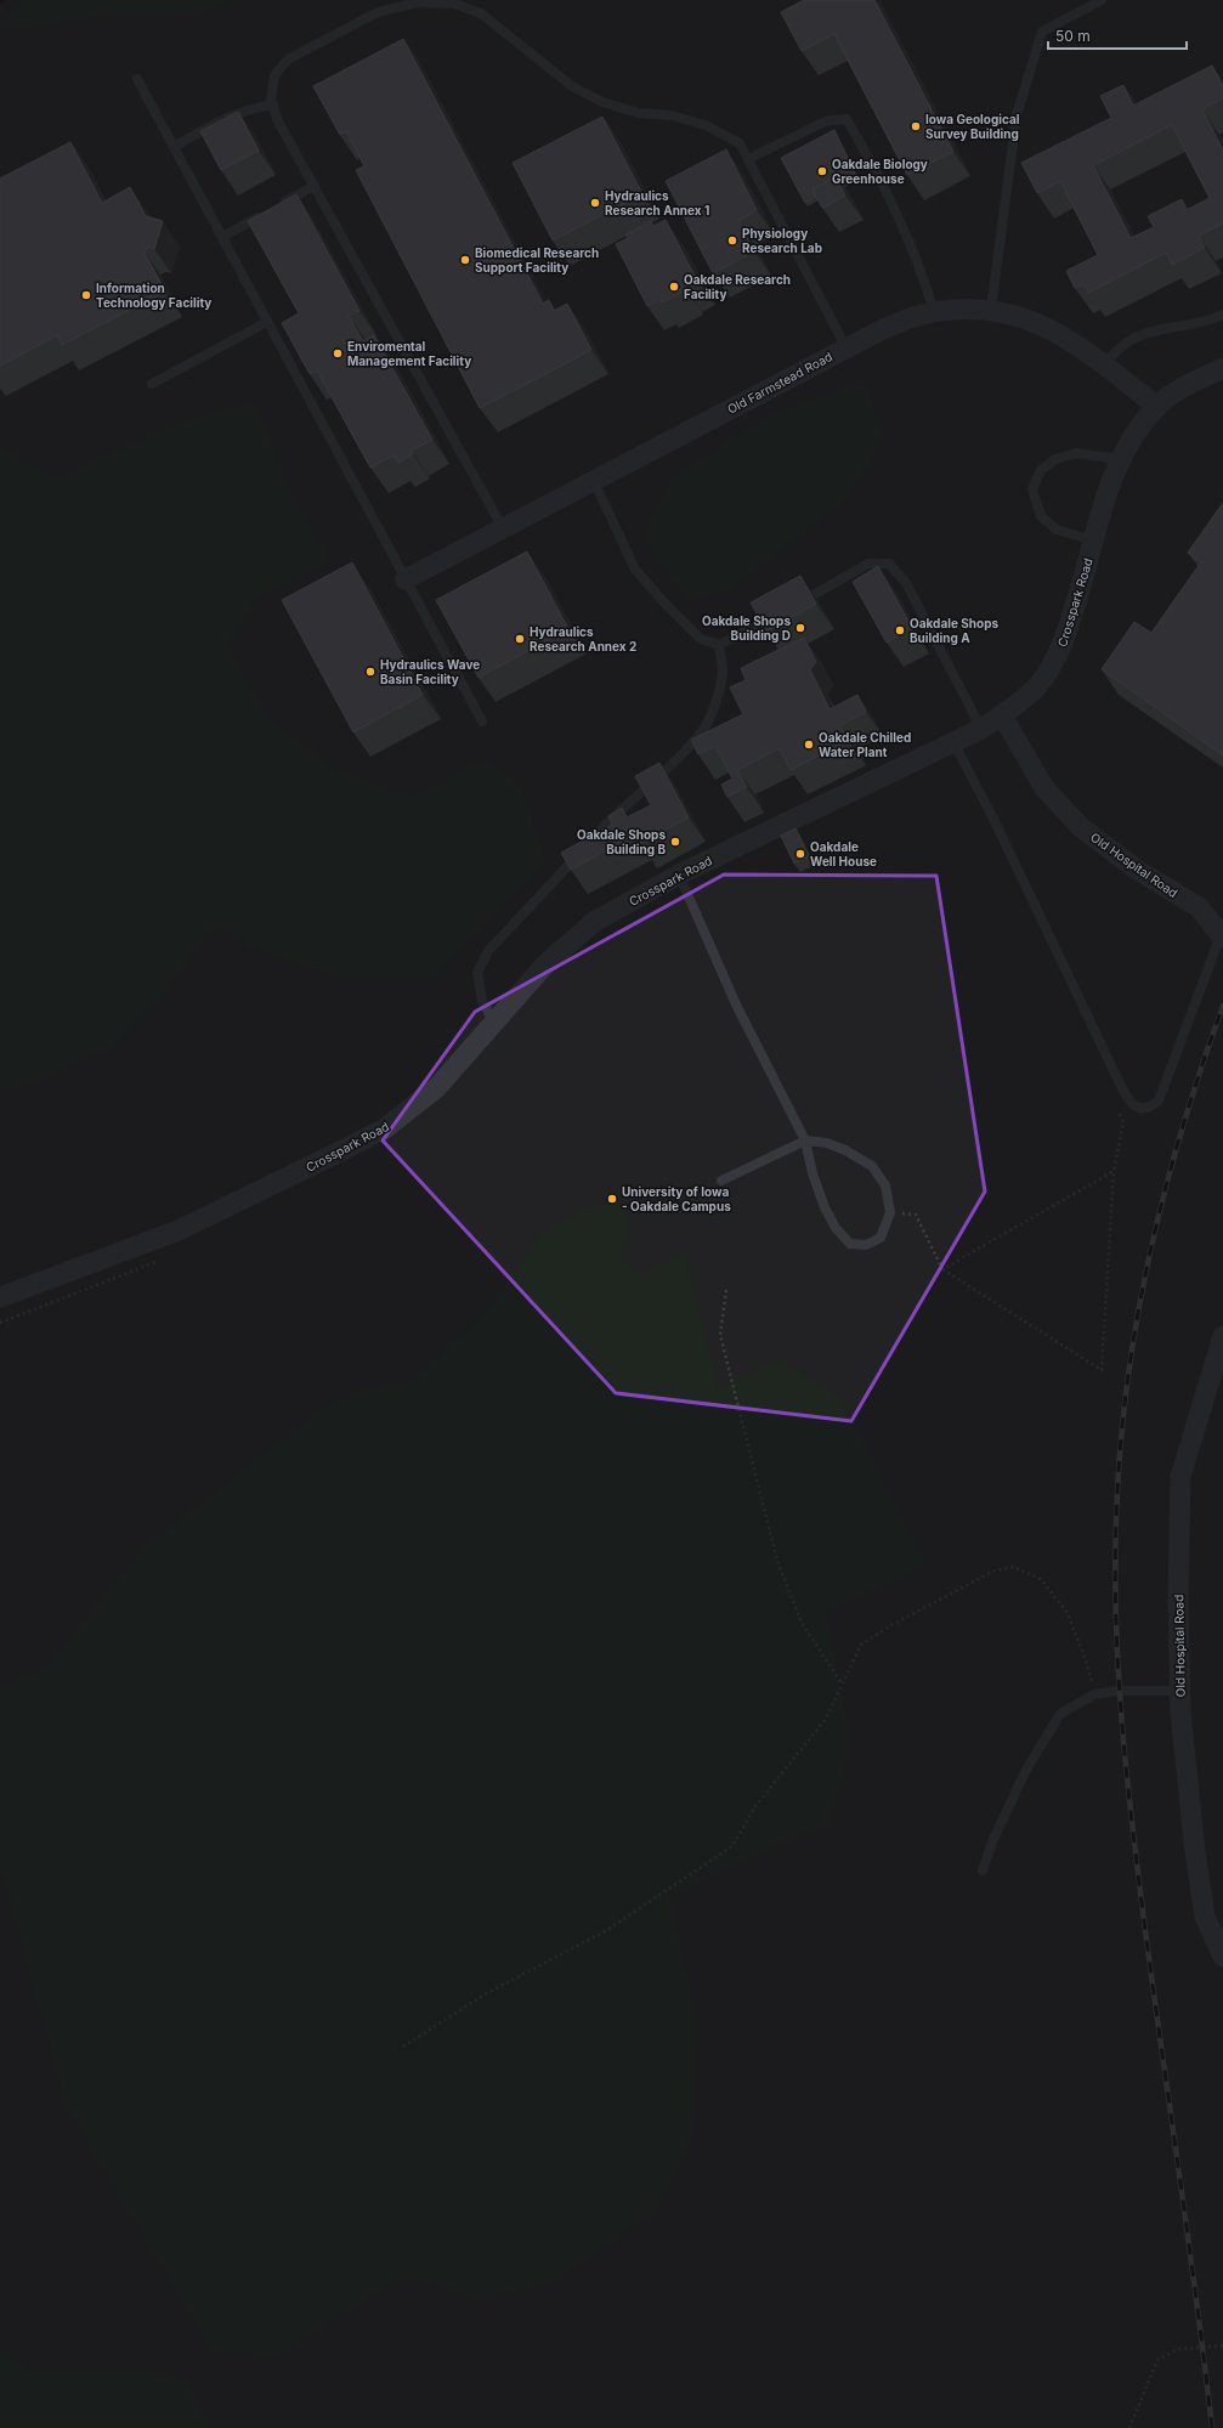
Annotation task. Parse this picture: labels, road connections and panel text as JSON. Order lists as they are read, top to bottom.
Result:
{
  "streets": {
    "street": ["Old Farmstead Road", "Crosspark Road", "Old Hospital Road"]
  },
  "crossings": [
    ["Old Farmstead Road", "Crosspark Road"],
    ["Crosspark Road", "Old Hospital Road"]
  ],
  "places": [
    "Iowa Geological Survey Building",
    "Oakdale Biology Greenhouse",
    "Hydraulics Research Annex 1",
    "Physiology Research Lab",
    "Biomedical Research Support Facility",
    "Oakdale Research Facility",
    "Information Technology Facility",
    "Enviromental Management Facility",
    "Oakdale Shops Building D",
    "Oakdale Shops Building A",
    "Hydraulics Research Annex 2",
    "Hydraulics Wave Basin Facility",
    "Oakdale Chilled Water Plant",
    "Oakdale Shops Building B",
    "Oakdale Well House",
    "University of Iowa - Oakdale Campus"
  ],
  "scale_bar": "50 m"
}
